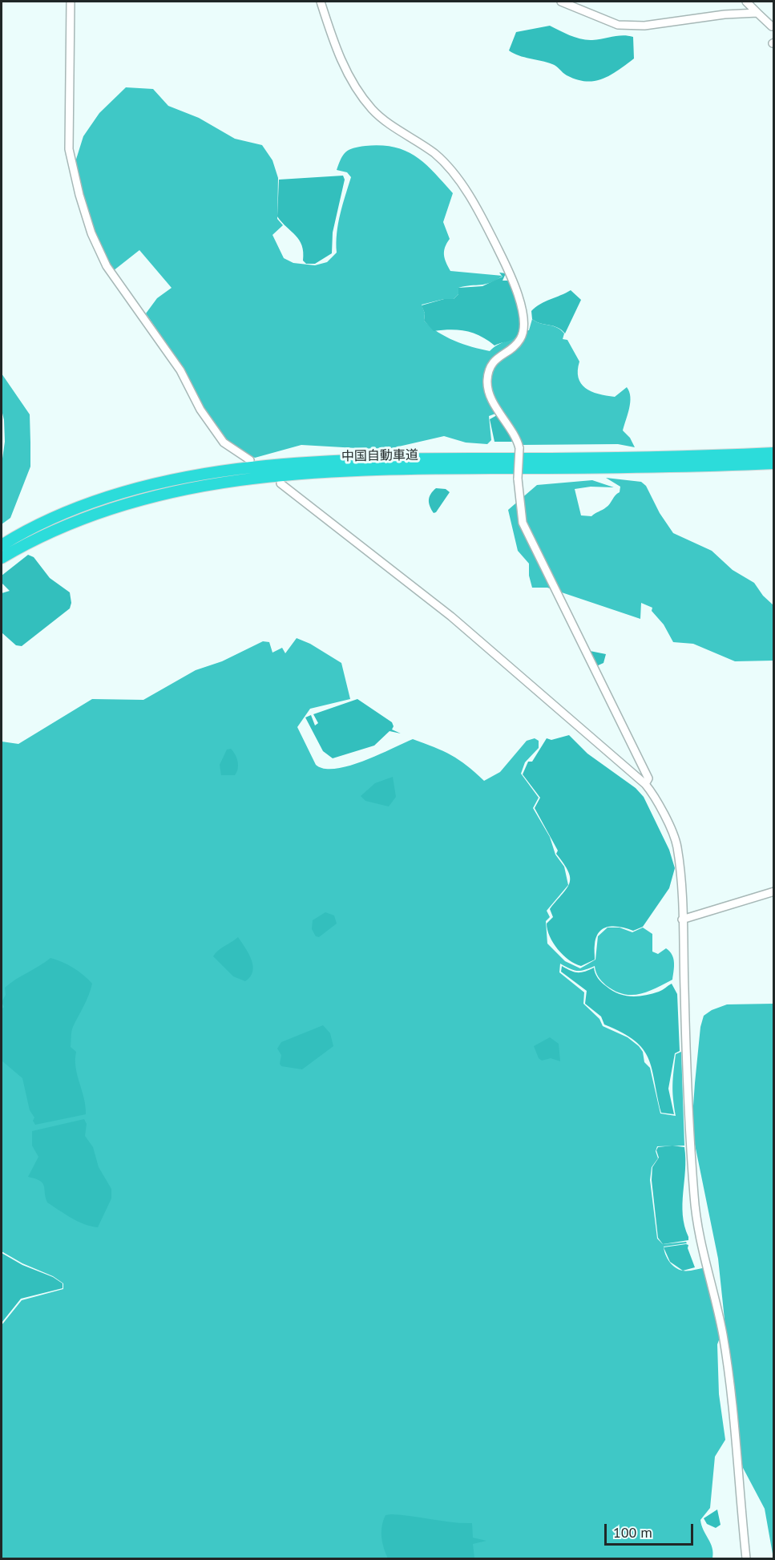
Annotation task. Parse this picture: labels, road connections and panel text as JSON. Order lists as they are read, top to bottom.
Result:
{
  "streets": {
    "highway": ["中国自動車道"]
  },
  "scale_bar": "100 m"
}
